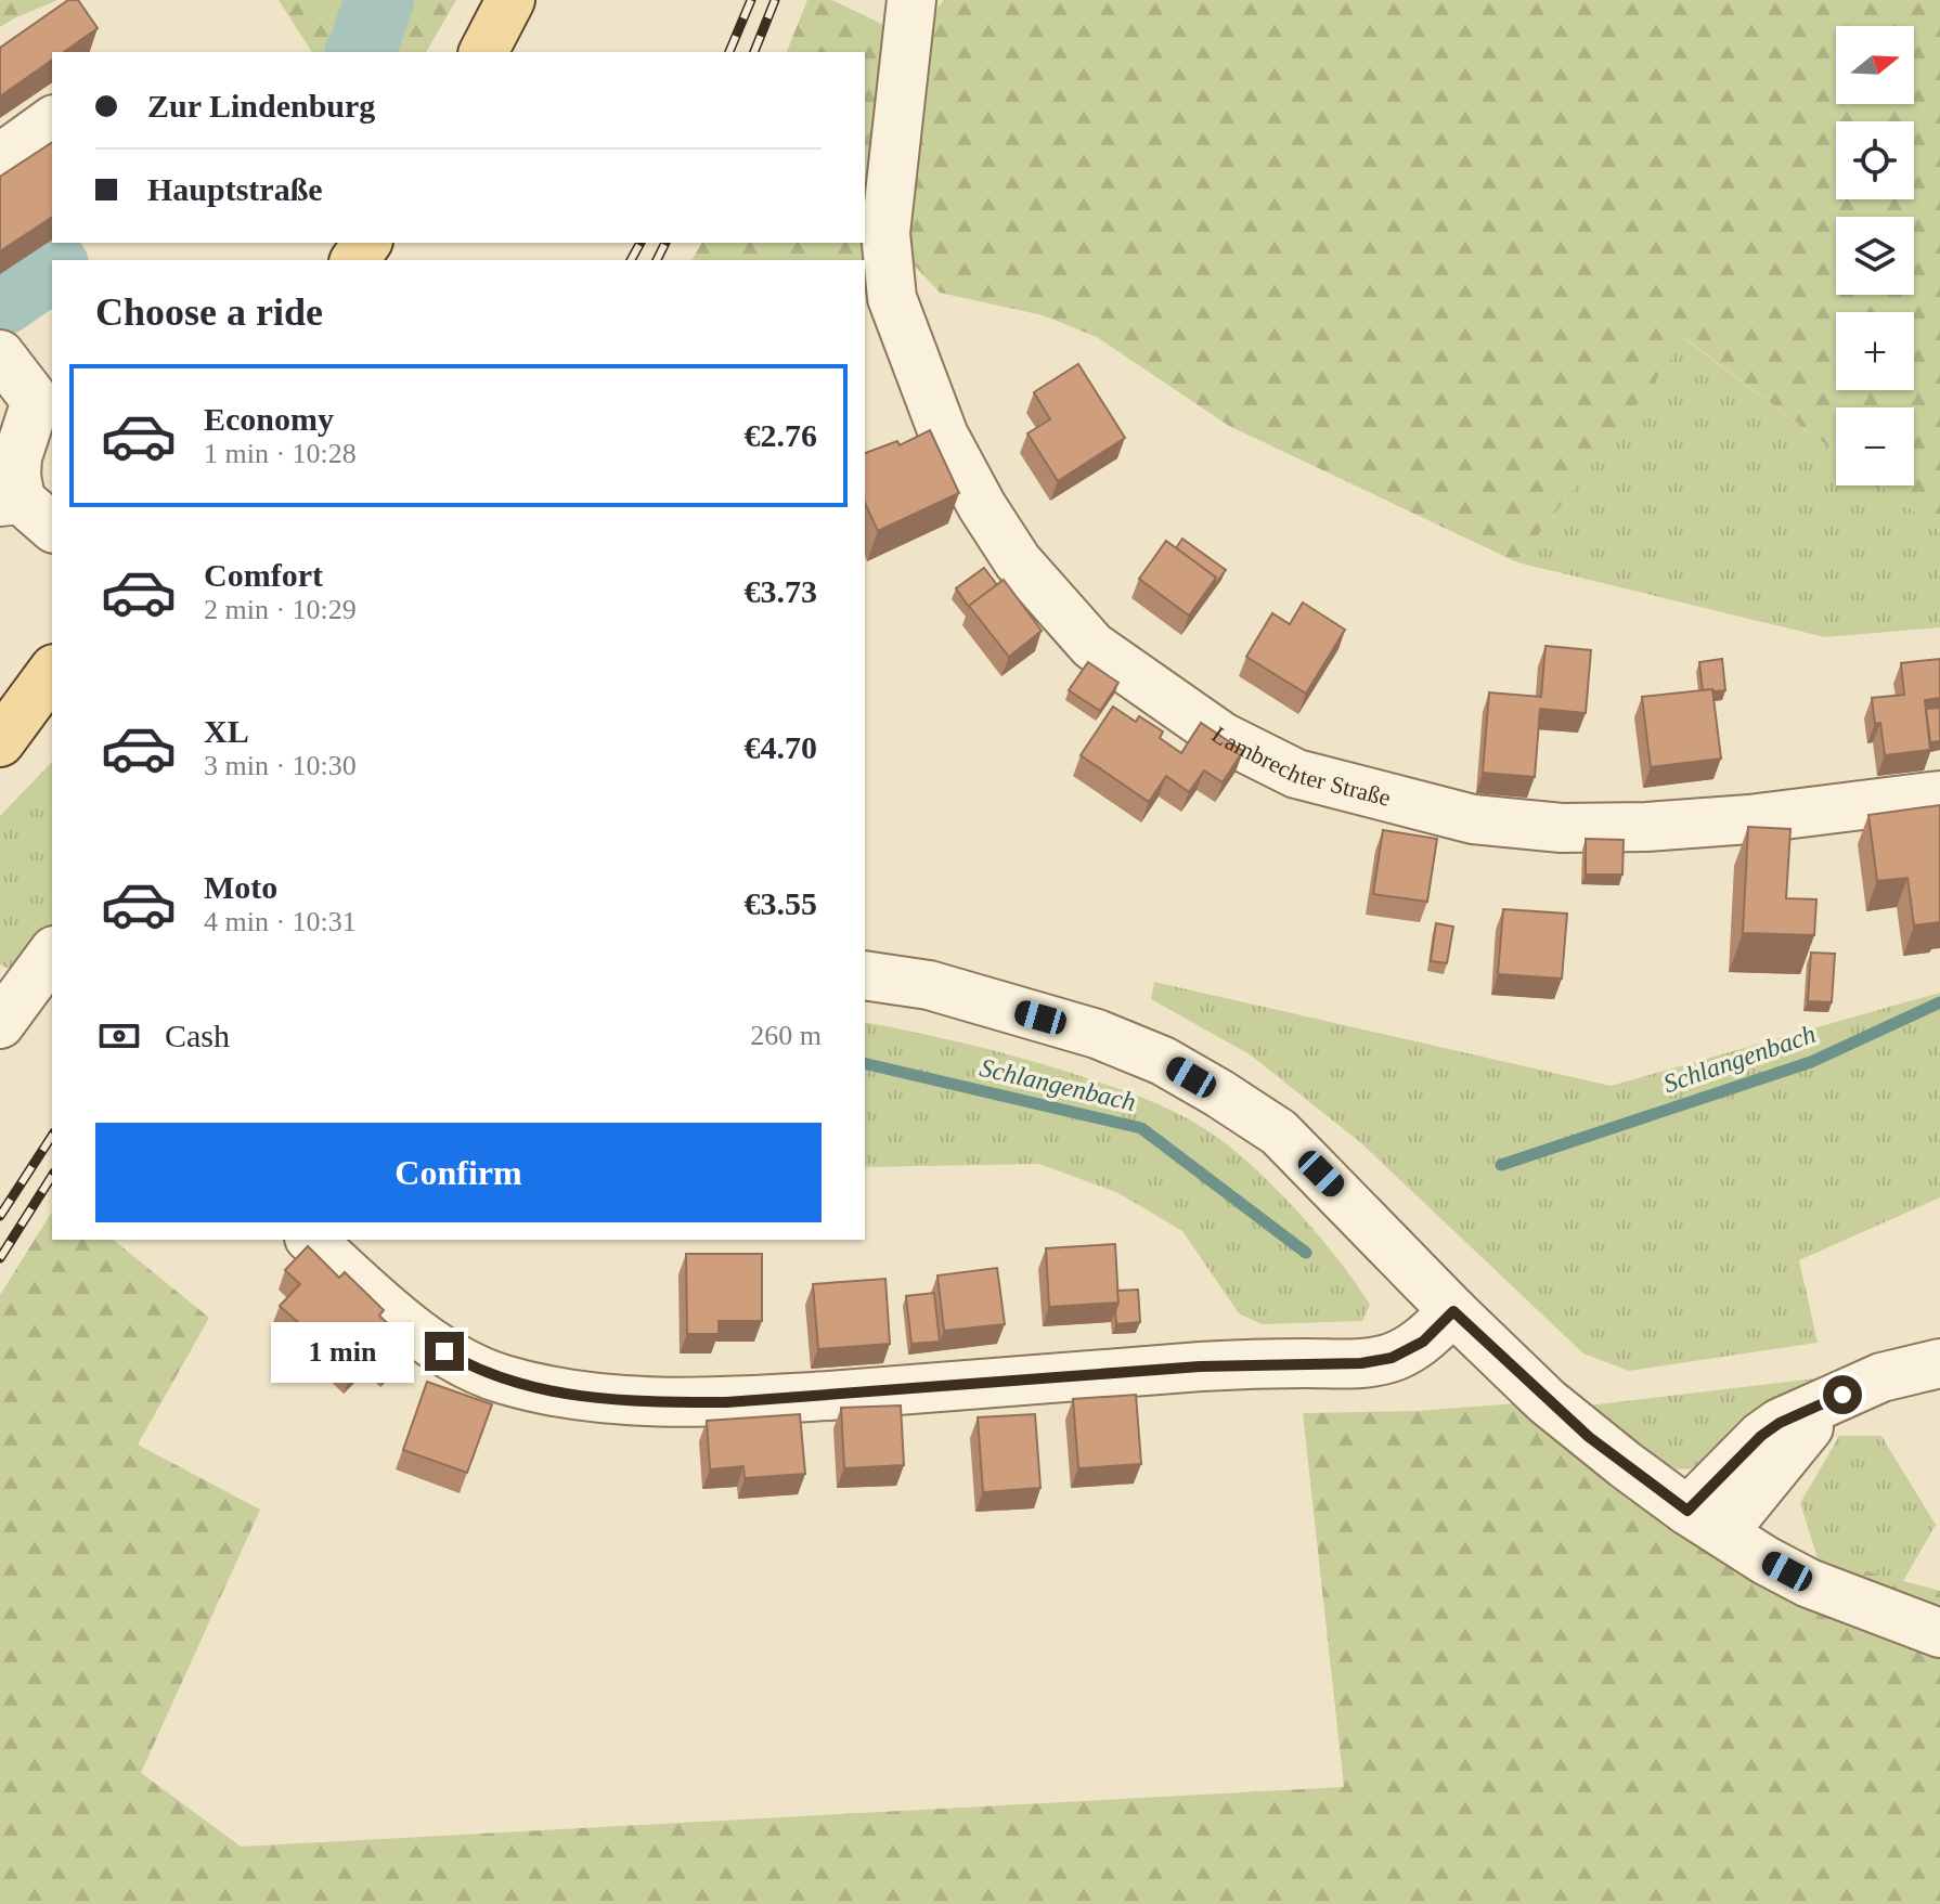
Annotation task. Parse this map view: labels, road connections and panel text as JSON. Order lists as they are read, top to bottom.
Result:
{
  "streets": {
    "street": ["Lambrechter Straße"]
  },
  "water": ["Schlangenbach"],
  "north": "right",
  "page": {
    "map_buttons": ["+", "−"],
    "banner": ["Zur Lindenburg", "Hauptstraße"],
    "heading": "Choose a ride",
    "list": [
      {
        "name": "Economy",
        "note": "1 min · 10:28",
        "value": "€2.76"
      },
      {
        "name": "Comfort",
        "note": "2 min · 10:29",
        "value": "€3.73"
      },
      {
        "name": "XL",
        "note": "3 min · 10:30",
        "value": "€4.70"
      },
      {
        "name": "Moto",
        "note": "4 min · 10:31",
        "value": "€3.55"
      }
    ],
    "pay": ["Cash", "260 m"],
    "buttons": "Confirm",
    "bubble": "1 min"
  }
}
